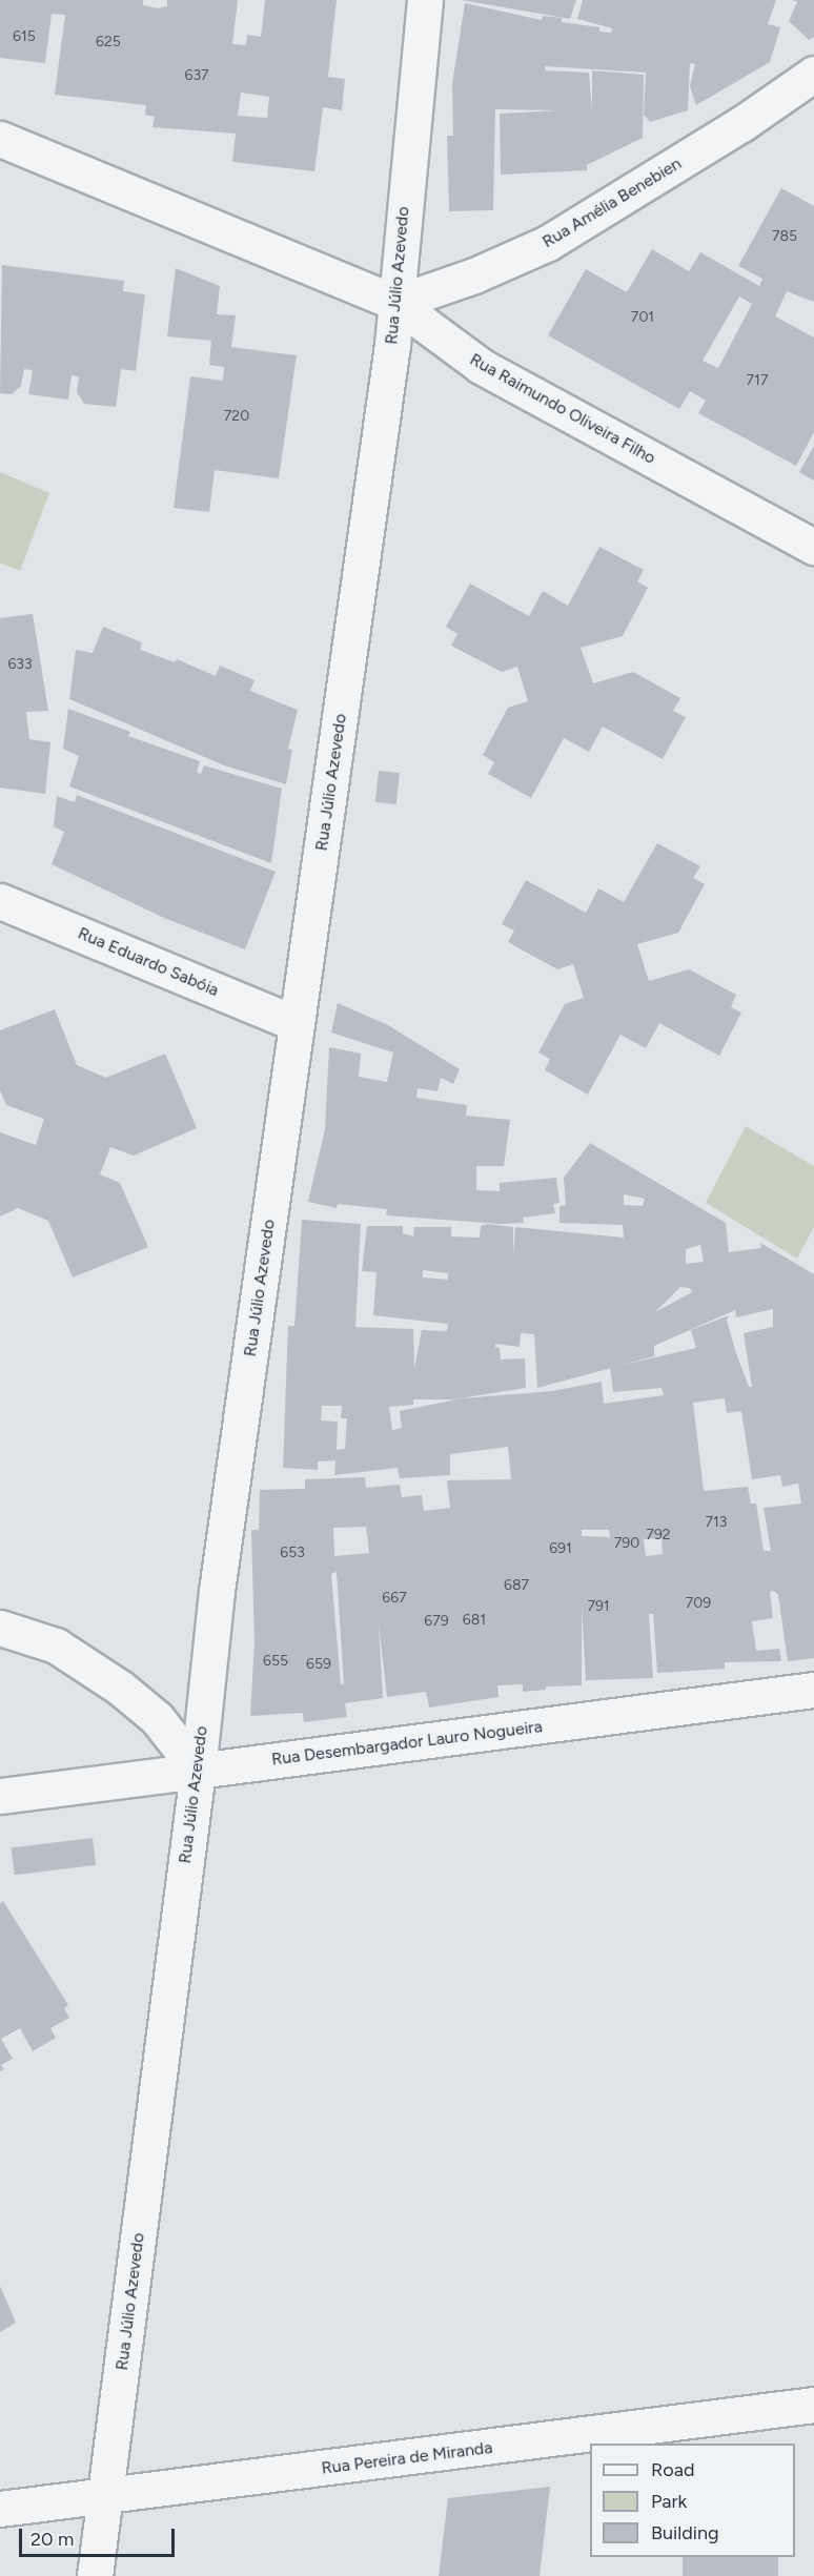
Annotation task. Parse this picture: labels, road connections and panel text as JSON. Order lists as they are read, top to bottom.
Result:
{
  "streets": {
    "street": [
      "Rua Amélia Benebien",
      "Rua Júlio Azevedo",
      "Rua Raimundo Oliveira Filho",
      "Rua Eduardo Sabóia",
      "Rua Desembargador Lauro Nogueira",
      "Rua Pereira de Miranda"
    ]
  },
  "crossings": [
    ["Rua Amélia Benebien", "Rua Júlio Azevedo"],
    ["Rua Amélia Benebien", "Rua Raimundo Oliveira Filho"],
    ["Rua Júlio Azevedo", "Rua Raimundo Oliveira Filho"],
    ["Rua Júlio Azevedo", "Rua Eduardo Sabóia"],
    ["Rua Júlio Azevedo", "Rua Desembargador Lauro Nogueira"],
    ["Rua Júlio Azevedo", "Rua Pereira de Miranda"]
  ],
  "house_numbers": [
    "615",
    "625",
    "637",
    "785",
    "701",
    "717",
    "720",
    "633",
    "713",
    "792",
    "790",
    "691",
    "653",
    "687",
    "667",
    "709",
    "791",
    "681",
    "679",
    "655",
    "659"
  ],
  "legend": ["Road", "Park", "Building"],
  "scale_bar": "20 m"
}
